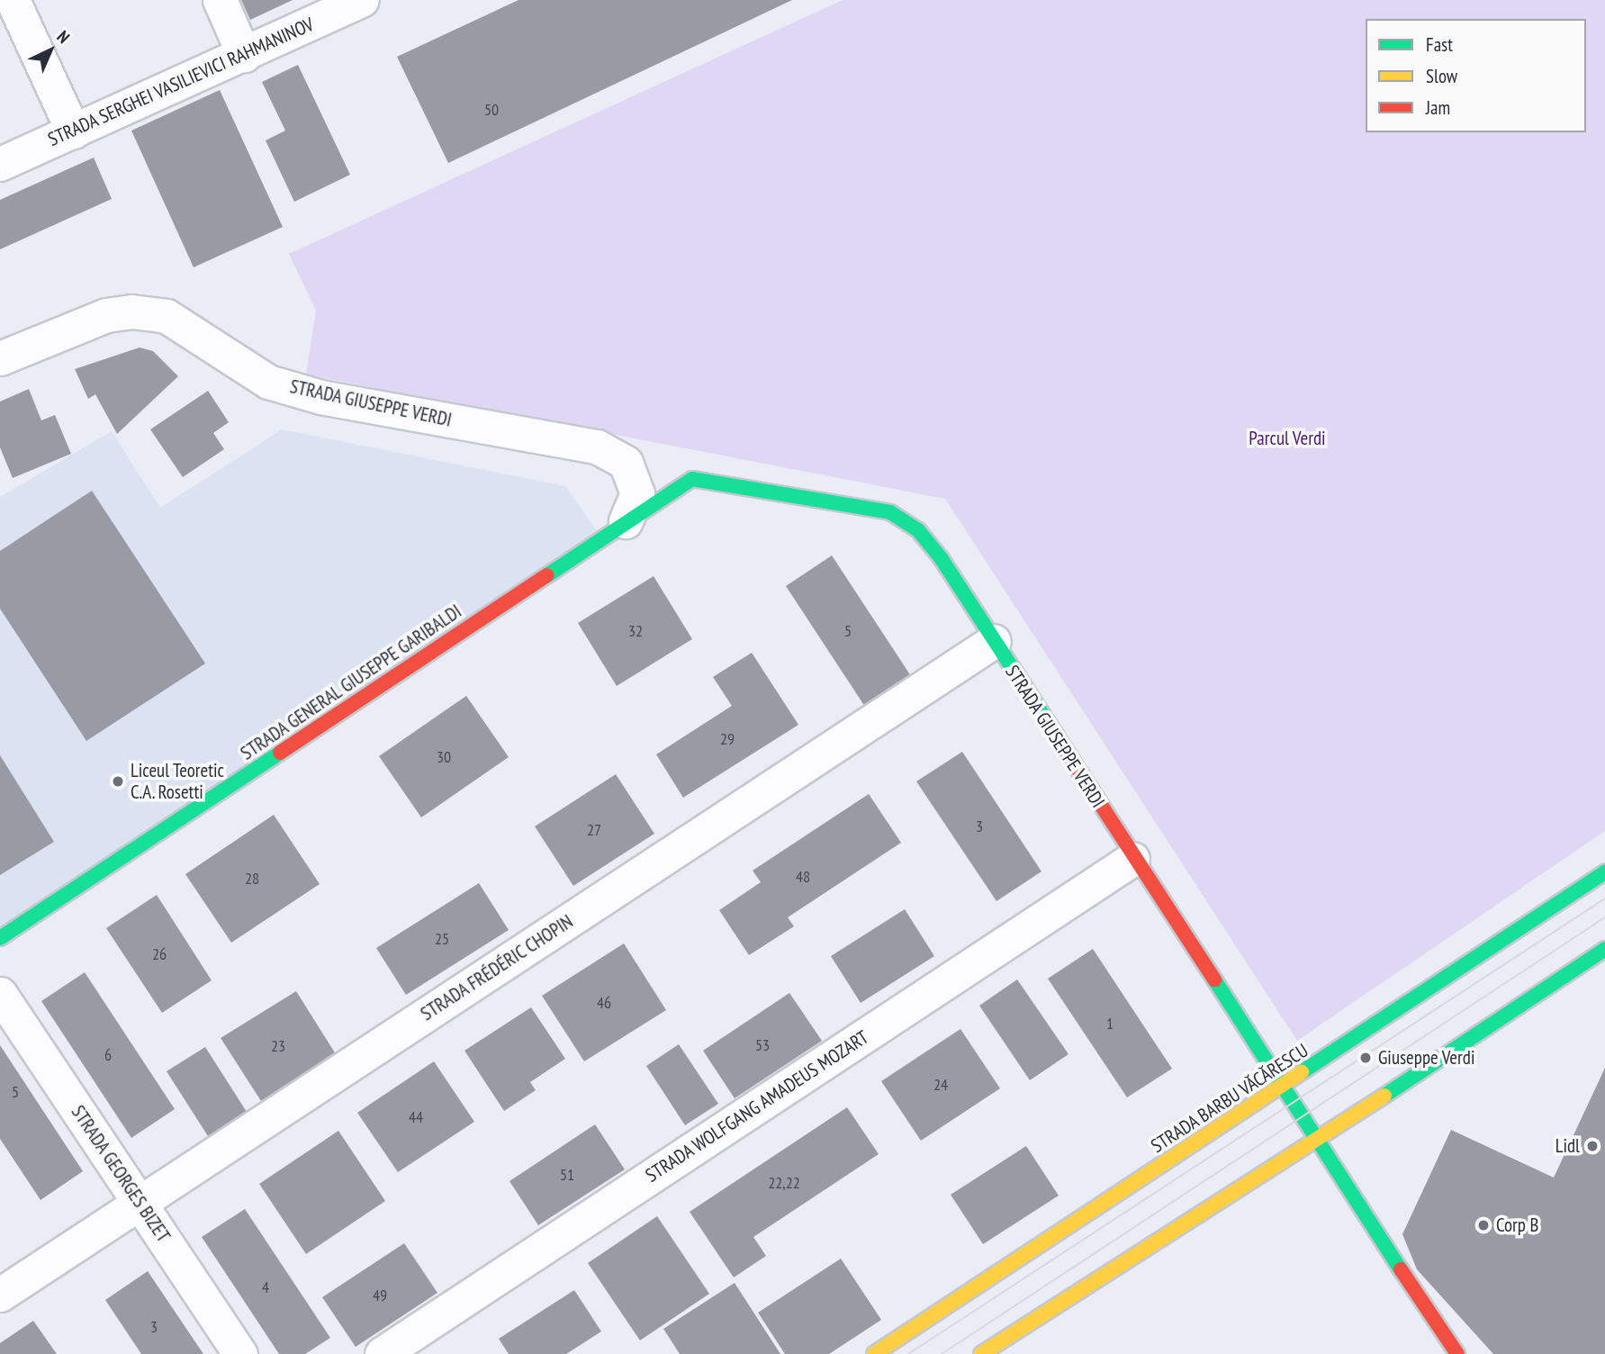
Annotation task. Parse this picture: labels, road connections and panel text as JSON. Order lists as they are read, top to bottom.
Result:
{
  "streets": {
    "street": [
      "STRADA SERGHEI VASILIEVICI RAHMANINOV",
      "STRADA GIUSEPPE VERDI",
      "STRADA GENERAL GIUSEPPE GARIBALDI",
      "STRADA FRÉDÉRIC CHOPIN",
      "STRADA BARBU VĂCĂRESCU",
      "STRADA WOLFGANG AMADEUS MOZART",
      "STRADA GEORGES BIZET"
    ]
  },
  "crossings": [
    ["STRADA GIUSEPPE VERDI", "STRADA GENERAL GIUSEPPE GARIBALDI"],
    ["STRADA GIUSEPPE VERDI", "STRADA FRÉDÉRIC CHOPIN"],
    ["STRADA GIUSEPPE VERDI", "STRADA BARBU VĂCĂRESCU"],
    ["STRADA GIUSEPPE VERDI", "STRADA WOLFGANG AMADEUS MOZART"],
    ["STRADA FRÉDÉRIC CHOPIN", "STRADA GEORGES BIZET"]
  ],
  "parks": ["Parcul Verdi"],
  "places": [
    "Liceul Teoretic C.A. Rosetti",
    "Giuseppe Verdi",
    "Lidl",
    "Corp B"
  ],
  "house_numbers": [
    "50",
    "32",
    "5",
    "29",
    "30",
    "3",
    "27",
    "48",
    "28",
    "25",
    "26",
    "46",
    "1",
    "53",
    "23",
    "6",
    "24",
    "5",
    "44",
    "51",
    "22,22",
    "4",
    "49",
    "3"
  ],
  "legend": ["Fast", "Slow", "Jam"],
  "north": "top right"
}
